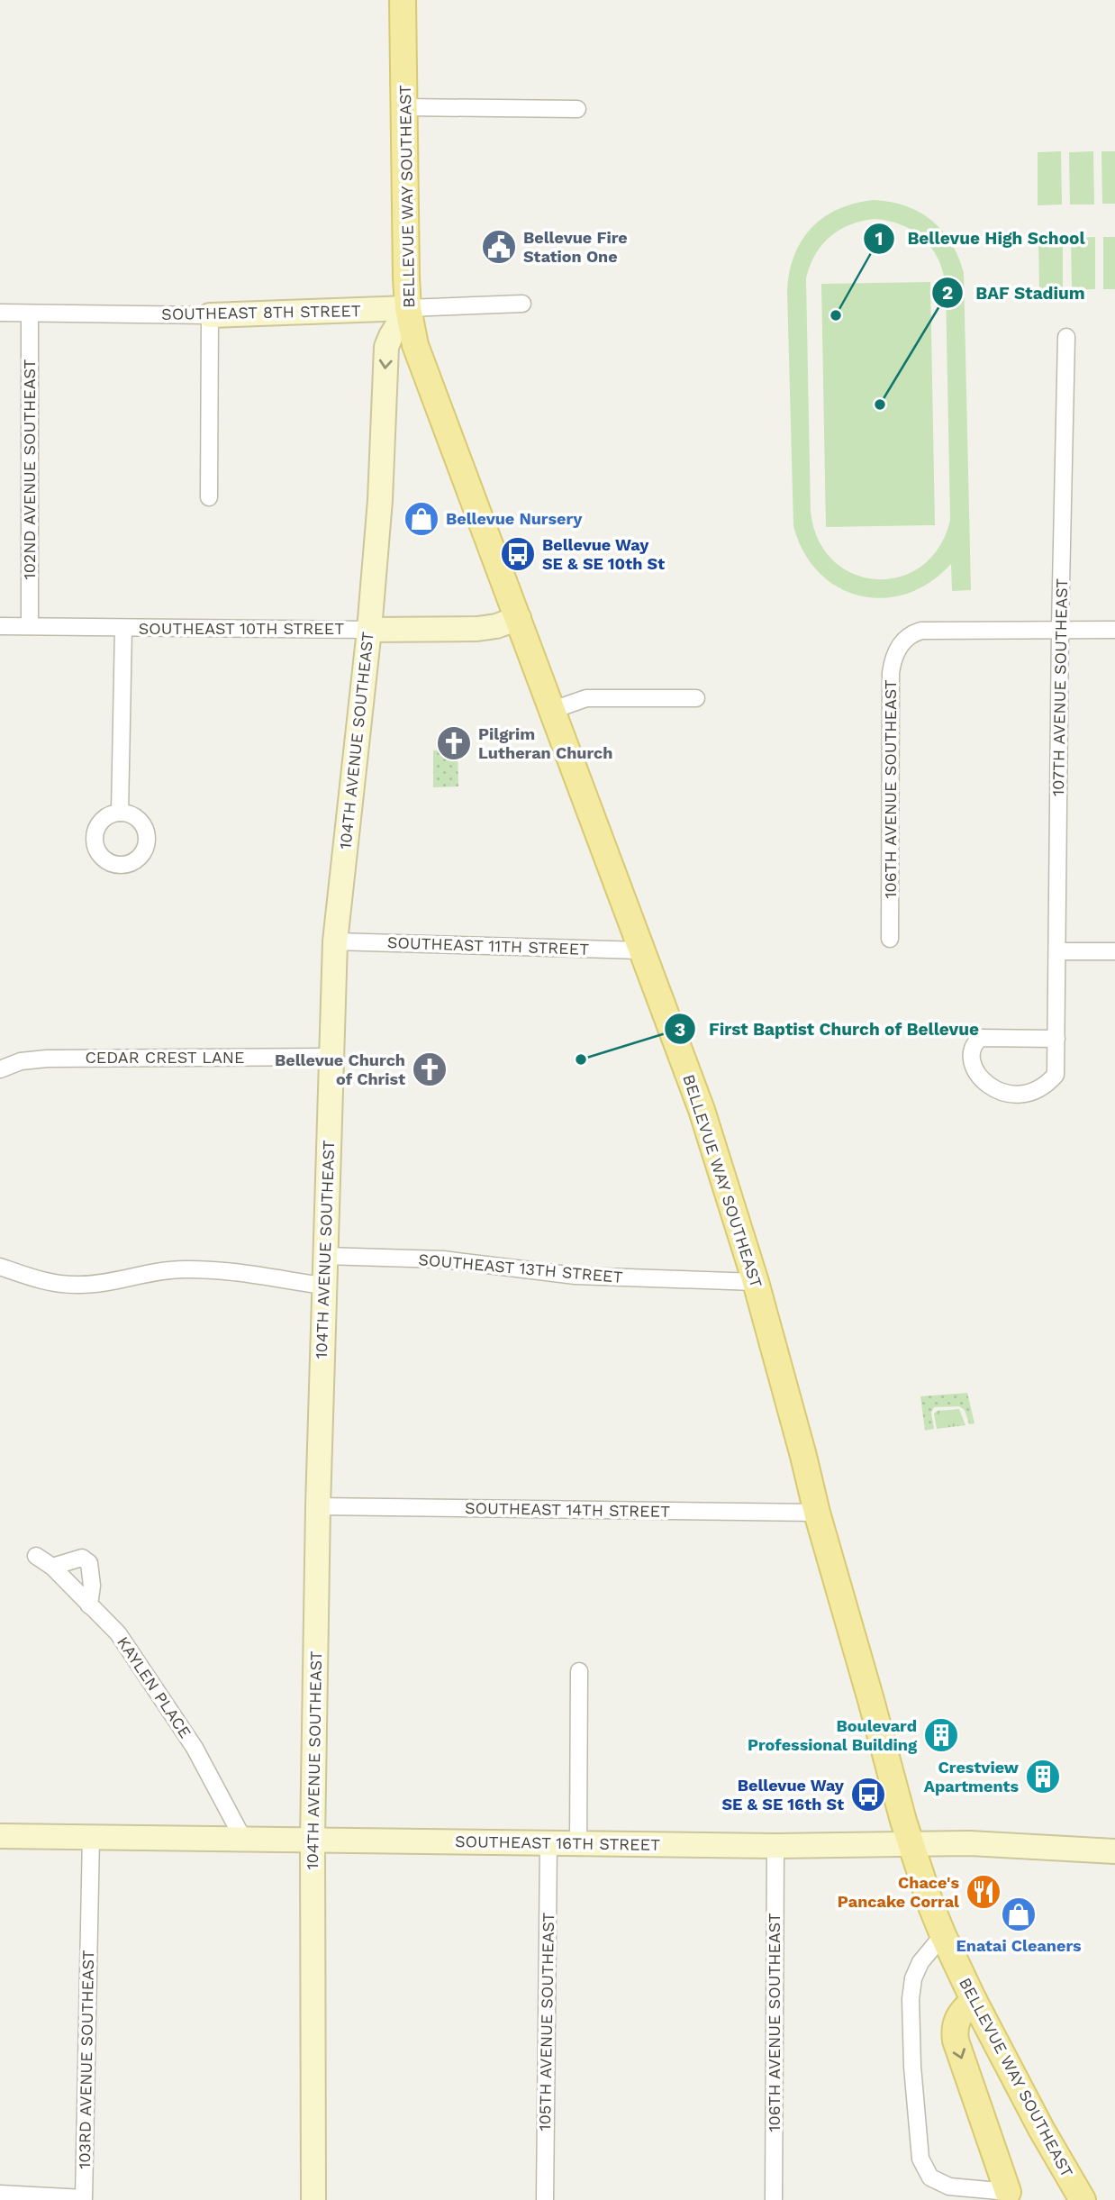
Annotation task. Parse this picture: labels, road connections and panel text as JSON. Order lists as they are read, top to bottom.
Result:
{
  "streets": {
    "main road": ["BELLEVUE WAY SOUTHEAST"],
    "street": [
      "SOUTHEAST 8TH STREET",
      "102ND AVENUE SOUTHEAST",
      "SOUTHEAST 10TH STREET",
      "107TH AVENUE SOUTHEAST",
      "104TH AVENUE SOUTHEAST",
      "106TH AVENUE SOUTHEAST",
      "SOUTHEAST 11TH STREET",
      "CEDAR CREST LANE",
      "SOUTHEAST 13TH STREET",
      "SOUTHEAST 14TH STREET",
      "KAYLEN PLACE",
      "SOUTHEAST 16TH STREET",
      "105TH AVENUE SOUTHEAST",
      "103RD AVENUE SOUTHEAST"
    ]
  },
  "crossings": [
    ["BELLEVUE WAY SOUTHEAST", "SOUTHEAST 8TH STREET"],
    ["BELLEVUE WAY SOUTHEAST", "SOUTHEAST 10TH STREET"],
    ["BELLEVUE WAY SOUTHEAST", "104TH AVENUE SOUTHEAST"],
    ["BELLEVUE WAY SOUTHEAST", "SOUTHEAST 11TH STREET"],
    ["BELLEVUE WAY SOUTHEAST", "SOUTHEAST 13TH STREET"],
    ["BELLEVUE WAY SOUTHEAST", "SOUTHEAST 14TH STREET"],
    ["BELLEVUE WAY SOUTHEAST", "SOUTHEAST 16TH STREET"],
    ["SOUTHEAST 8TH STREET", "102ND AVENUE SOUTHEAST"],
    ["SOUTHEAST 8TH STREET", "104TH AVENUE SOUTHEAST"],
    ["102ND AVENUE SOUTHEAST", "SOUTHEAST 10TH STREET"],
    ["SOUTHEAST 10TH STREET", "104TH AVENUE SOUTHEAST"],
    ["107TH AVENUE SOUTHEAST", "106TH AVENUE SOUTHEAST"],
    ["104TH AVENUE SOUTHEAST", "SOUTHEAST 11TH STREET"],
    ["104TH AVENUE SOUTHEAST", "CEDAR CREST LANE"],
    ["104TH AVENUE SOUTHEAST", "SOUTHEAST 13TH STREET"],
    ["104TH AVENUE SOUTHEAST", "SOUTHEAST 14TH STREET"],
    ["104TH AVENUE SOUTHEAST", "SOUTHEAST 16TH STREET"],
    ["106TH AVENUE SOUTHEAST", "SOUTHEAST 16TH STREET"],
    ["KAYLEN PLACE", "SOUTHEAST 16TH STREET"],
    ["SOUTHEAST 16TH STREET", "105TH AVENUE SOUTHEAST"],
    ["SOUTHEAST 16TH STREET", "103RD AVENUE SOUTHEAST"]
  ],
  "places": {
    "public building": ["Bellevue Fire Station One"],
    "other": ["Bellevue High School", "BAF Stadium", "First Baptist Church of Bellevue"],
    "shop": ["Bellevue Nursery", "Enatai Cleaners"],
    "bus stop": ["Bellevue Way SE & SE 10th St", "Bellevue Way SE & SE 16th St"],
    "church": ["Pilgrim Lutheran Church", "Bellevue Church of Christ"],
    "building": ["Boulevard Professional Building", "Crestview Apartments"],
    "restaurant": ["Chace's Pancake Corral"]
  }
}
